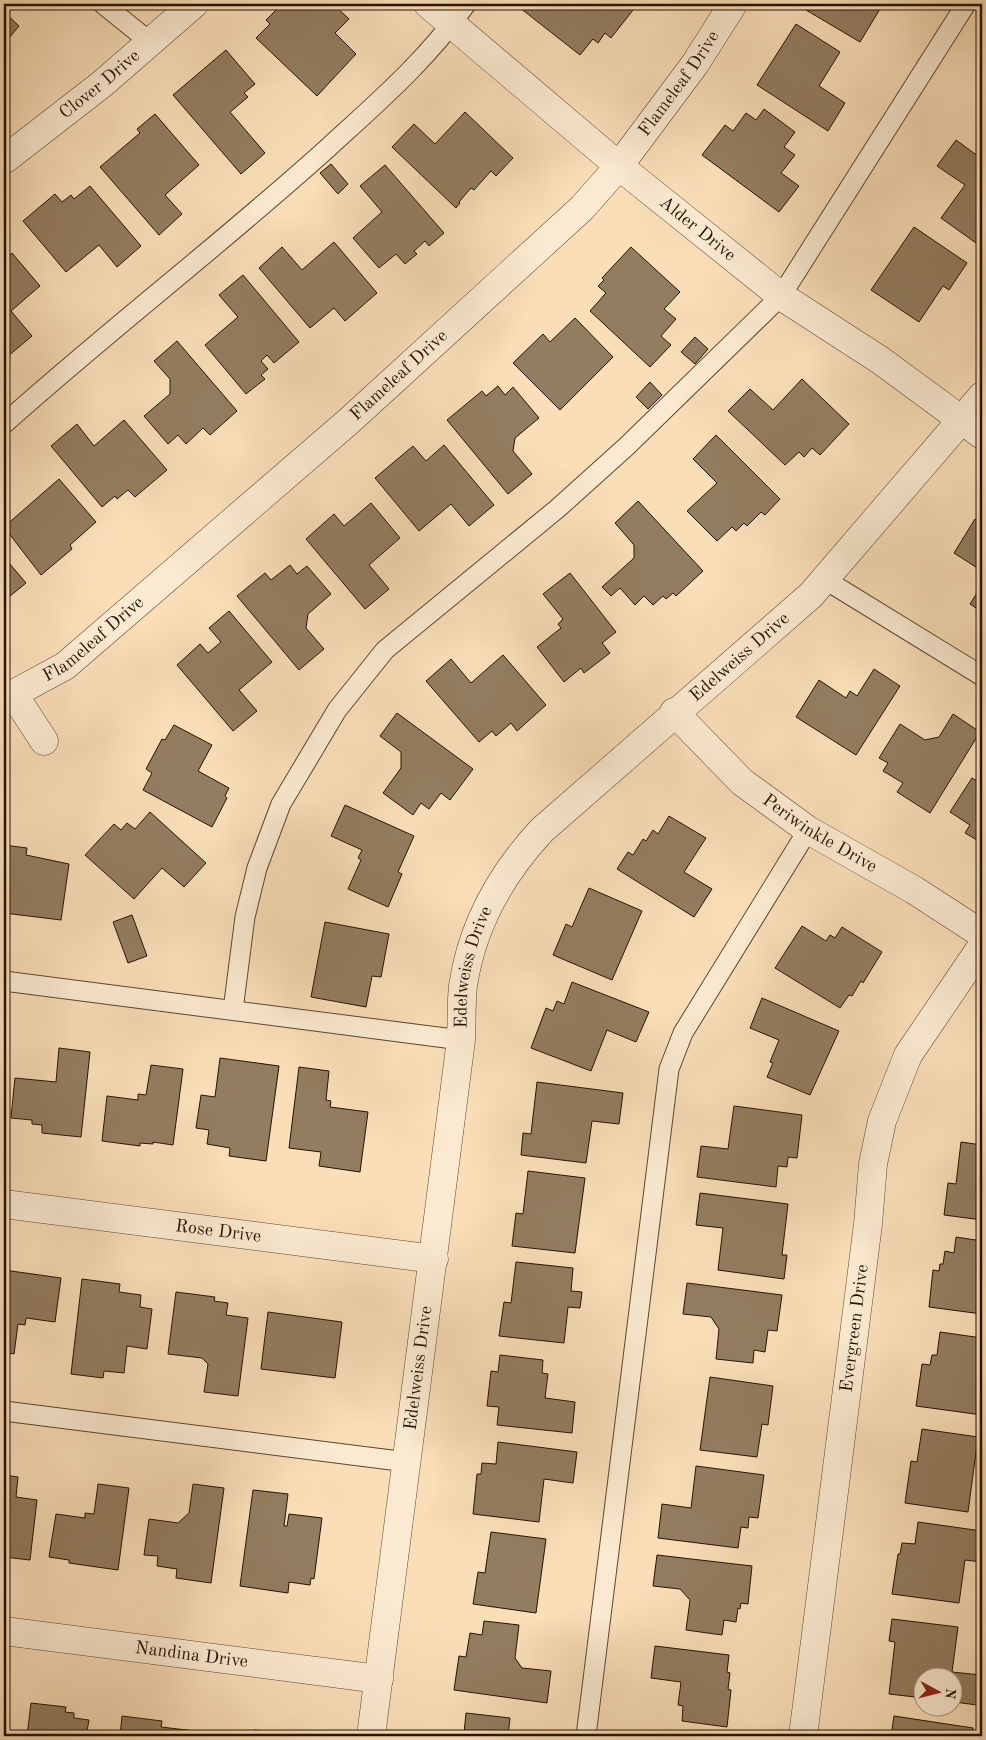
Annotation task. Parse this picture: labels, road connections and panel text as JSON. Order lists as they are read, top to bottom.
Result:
{
  "streets": {
    "street": [
      "Clover Drive",
      "Flameleaf Drive",
      "Alder Drive",
      "Edelweiss Drive",
      "Periwinkle Drive",
      "Rose Drive",
      "Evergreen Drive",
      "Nandina Drive"
    ]
  },
  "crossings": [
    ["Flameleaf Drive", "Alder Drive"],
    ["Alder Drive", "Edelweiss Drive"],
    ["Edelweiss Drive", "Periwinkle Drive"],
    ["Edelweiss Drive", "Rose Drive"],
    ["Edelweiss Drive", "Nandina Drive"]
  ],
  "north": "right"
}
